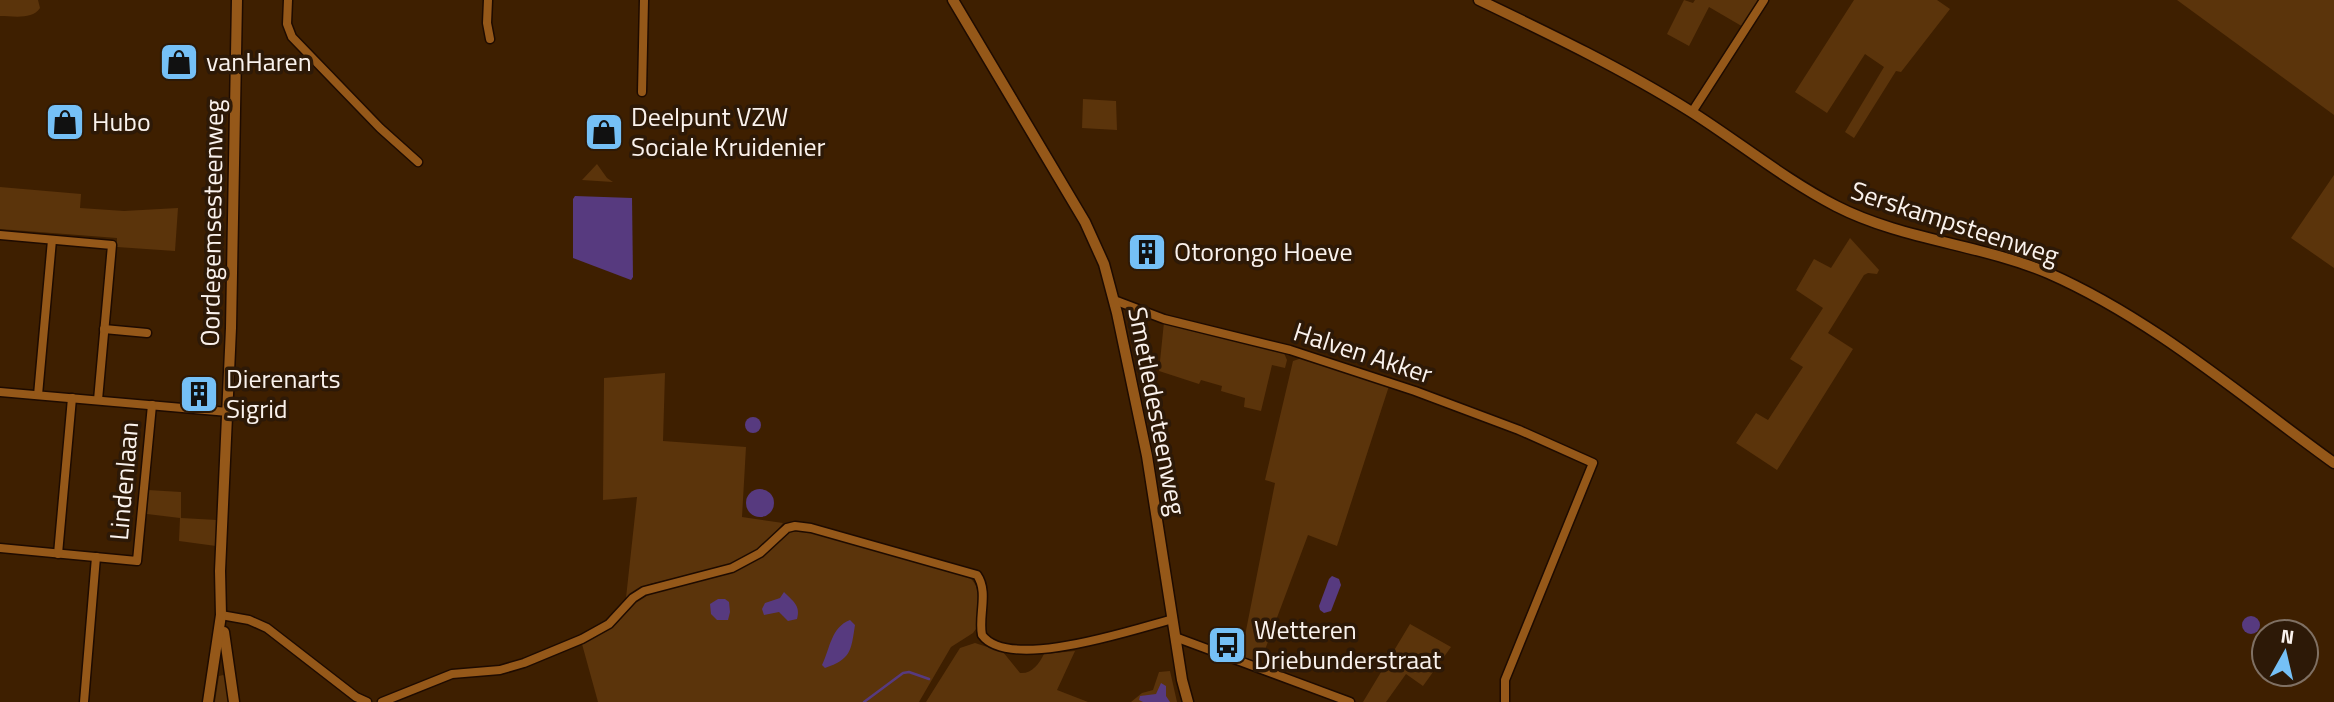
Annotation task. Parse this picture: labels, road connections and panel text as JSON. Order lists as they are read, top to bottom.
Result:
{
  "streets": {
    "street": [
      "Oordegemsesteenweg",
      "Serskampsteenweg",
      "Halven Akker",
      "Smetledesteenweg",
      "Lindenlaan"
    ]
  },
  "crossings": [
    ["Oordegemsesteenweg", "Lindenlaan"],
    ["Halven Akker", "Smetledesteenweg"]
  ],
  "places": {
    "shop": ["vanHaren", "Hubo", "Deelpunt VZW Sociale Kruidenier"],
    "building": ["Otorongo Hoeve", "Dierenarts Sigrid"],
    "bus stop": ["Wetteren Driebunderstraat"]
  },
  "north": "top"
}
